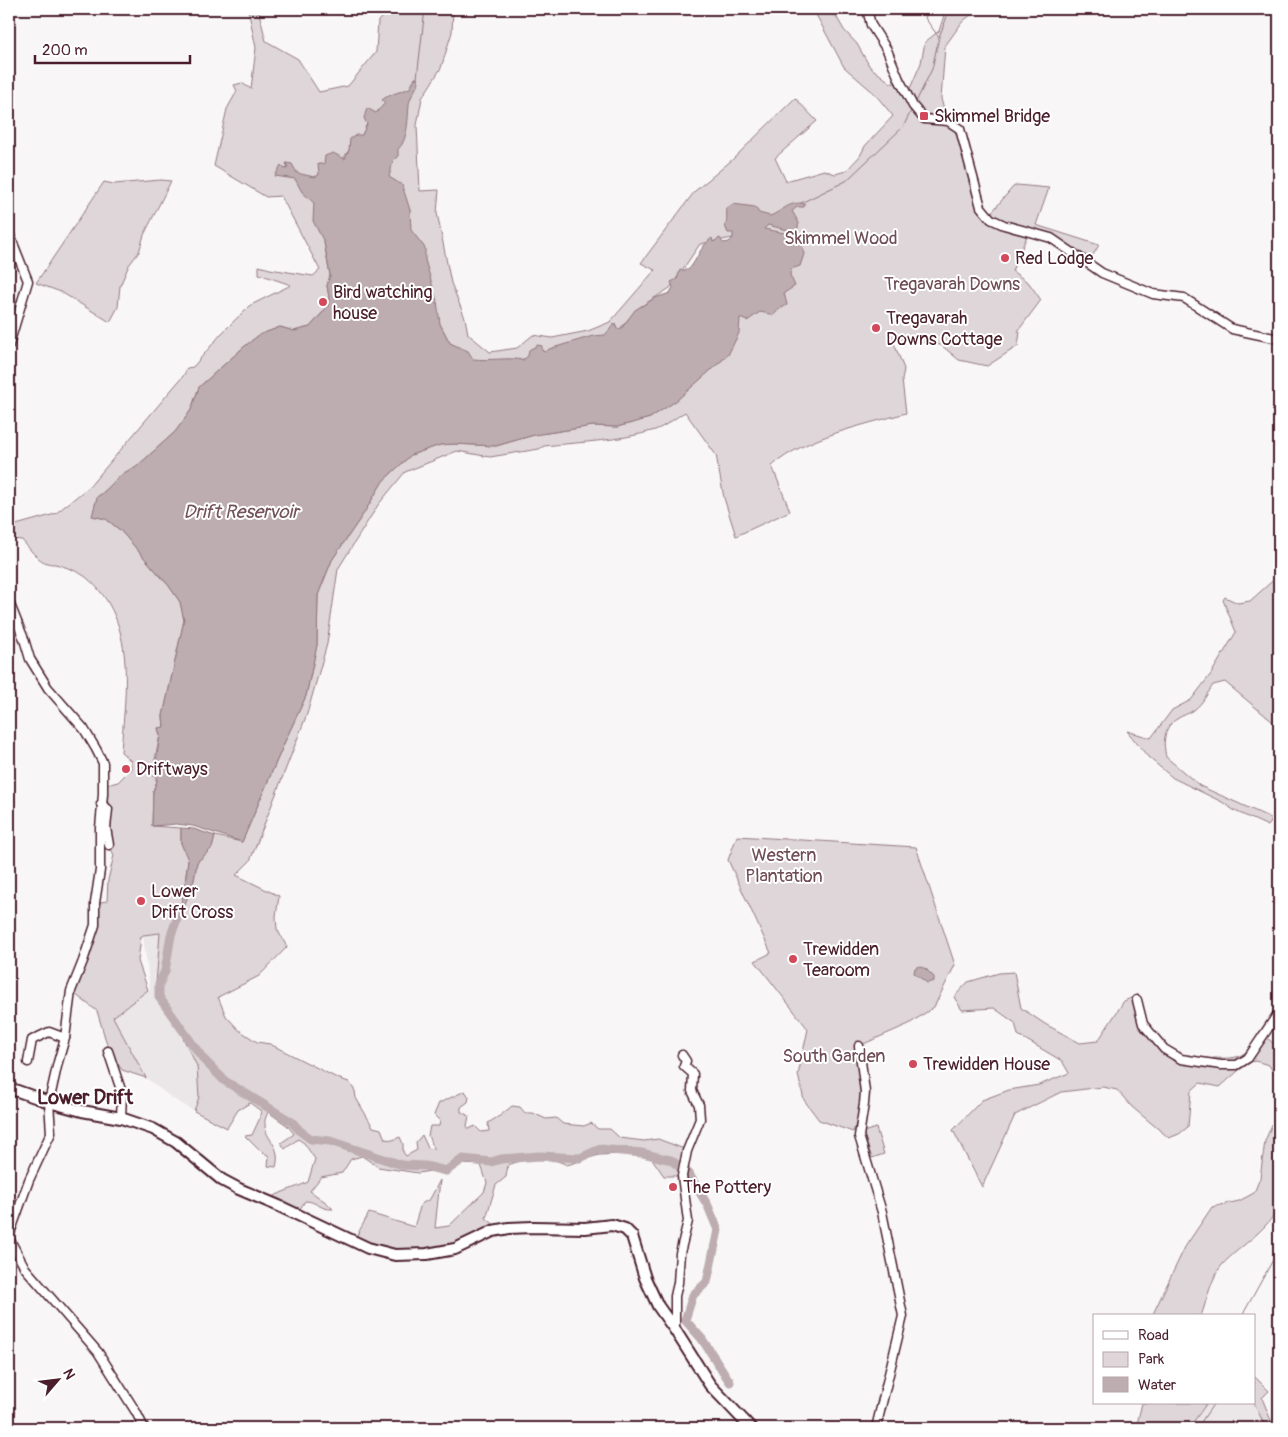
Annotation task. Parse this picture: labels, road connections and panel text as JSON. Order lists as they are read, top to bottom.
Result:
{
  "districts": ["Lower Drift"],
  "water": ["Drift Reservoir"],
  "parks": [
    "Skimmel Wood",
    "Tregavarah Downs",
    "Western Plantation",
    "South Garden"
  ],
  "places": {
    "transit": ["Skimmel Bridge"],
    "other": [
      "Red Lodge",
      "Bird watching house",
      "Tregavarah Downs Cottage",
      "Driftways",
      "Lower Drift Cross",
      "Trewidden Tearoom",
      "Trewidden House",
      "The Pottery"
    ]
  },
  "legend": ["Road", "Park", "Water"],
  "scale_bar": "200 m",
  "north": "top right"
}
